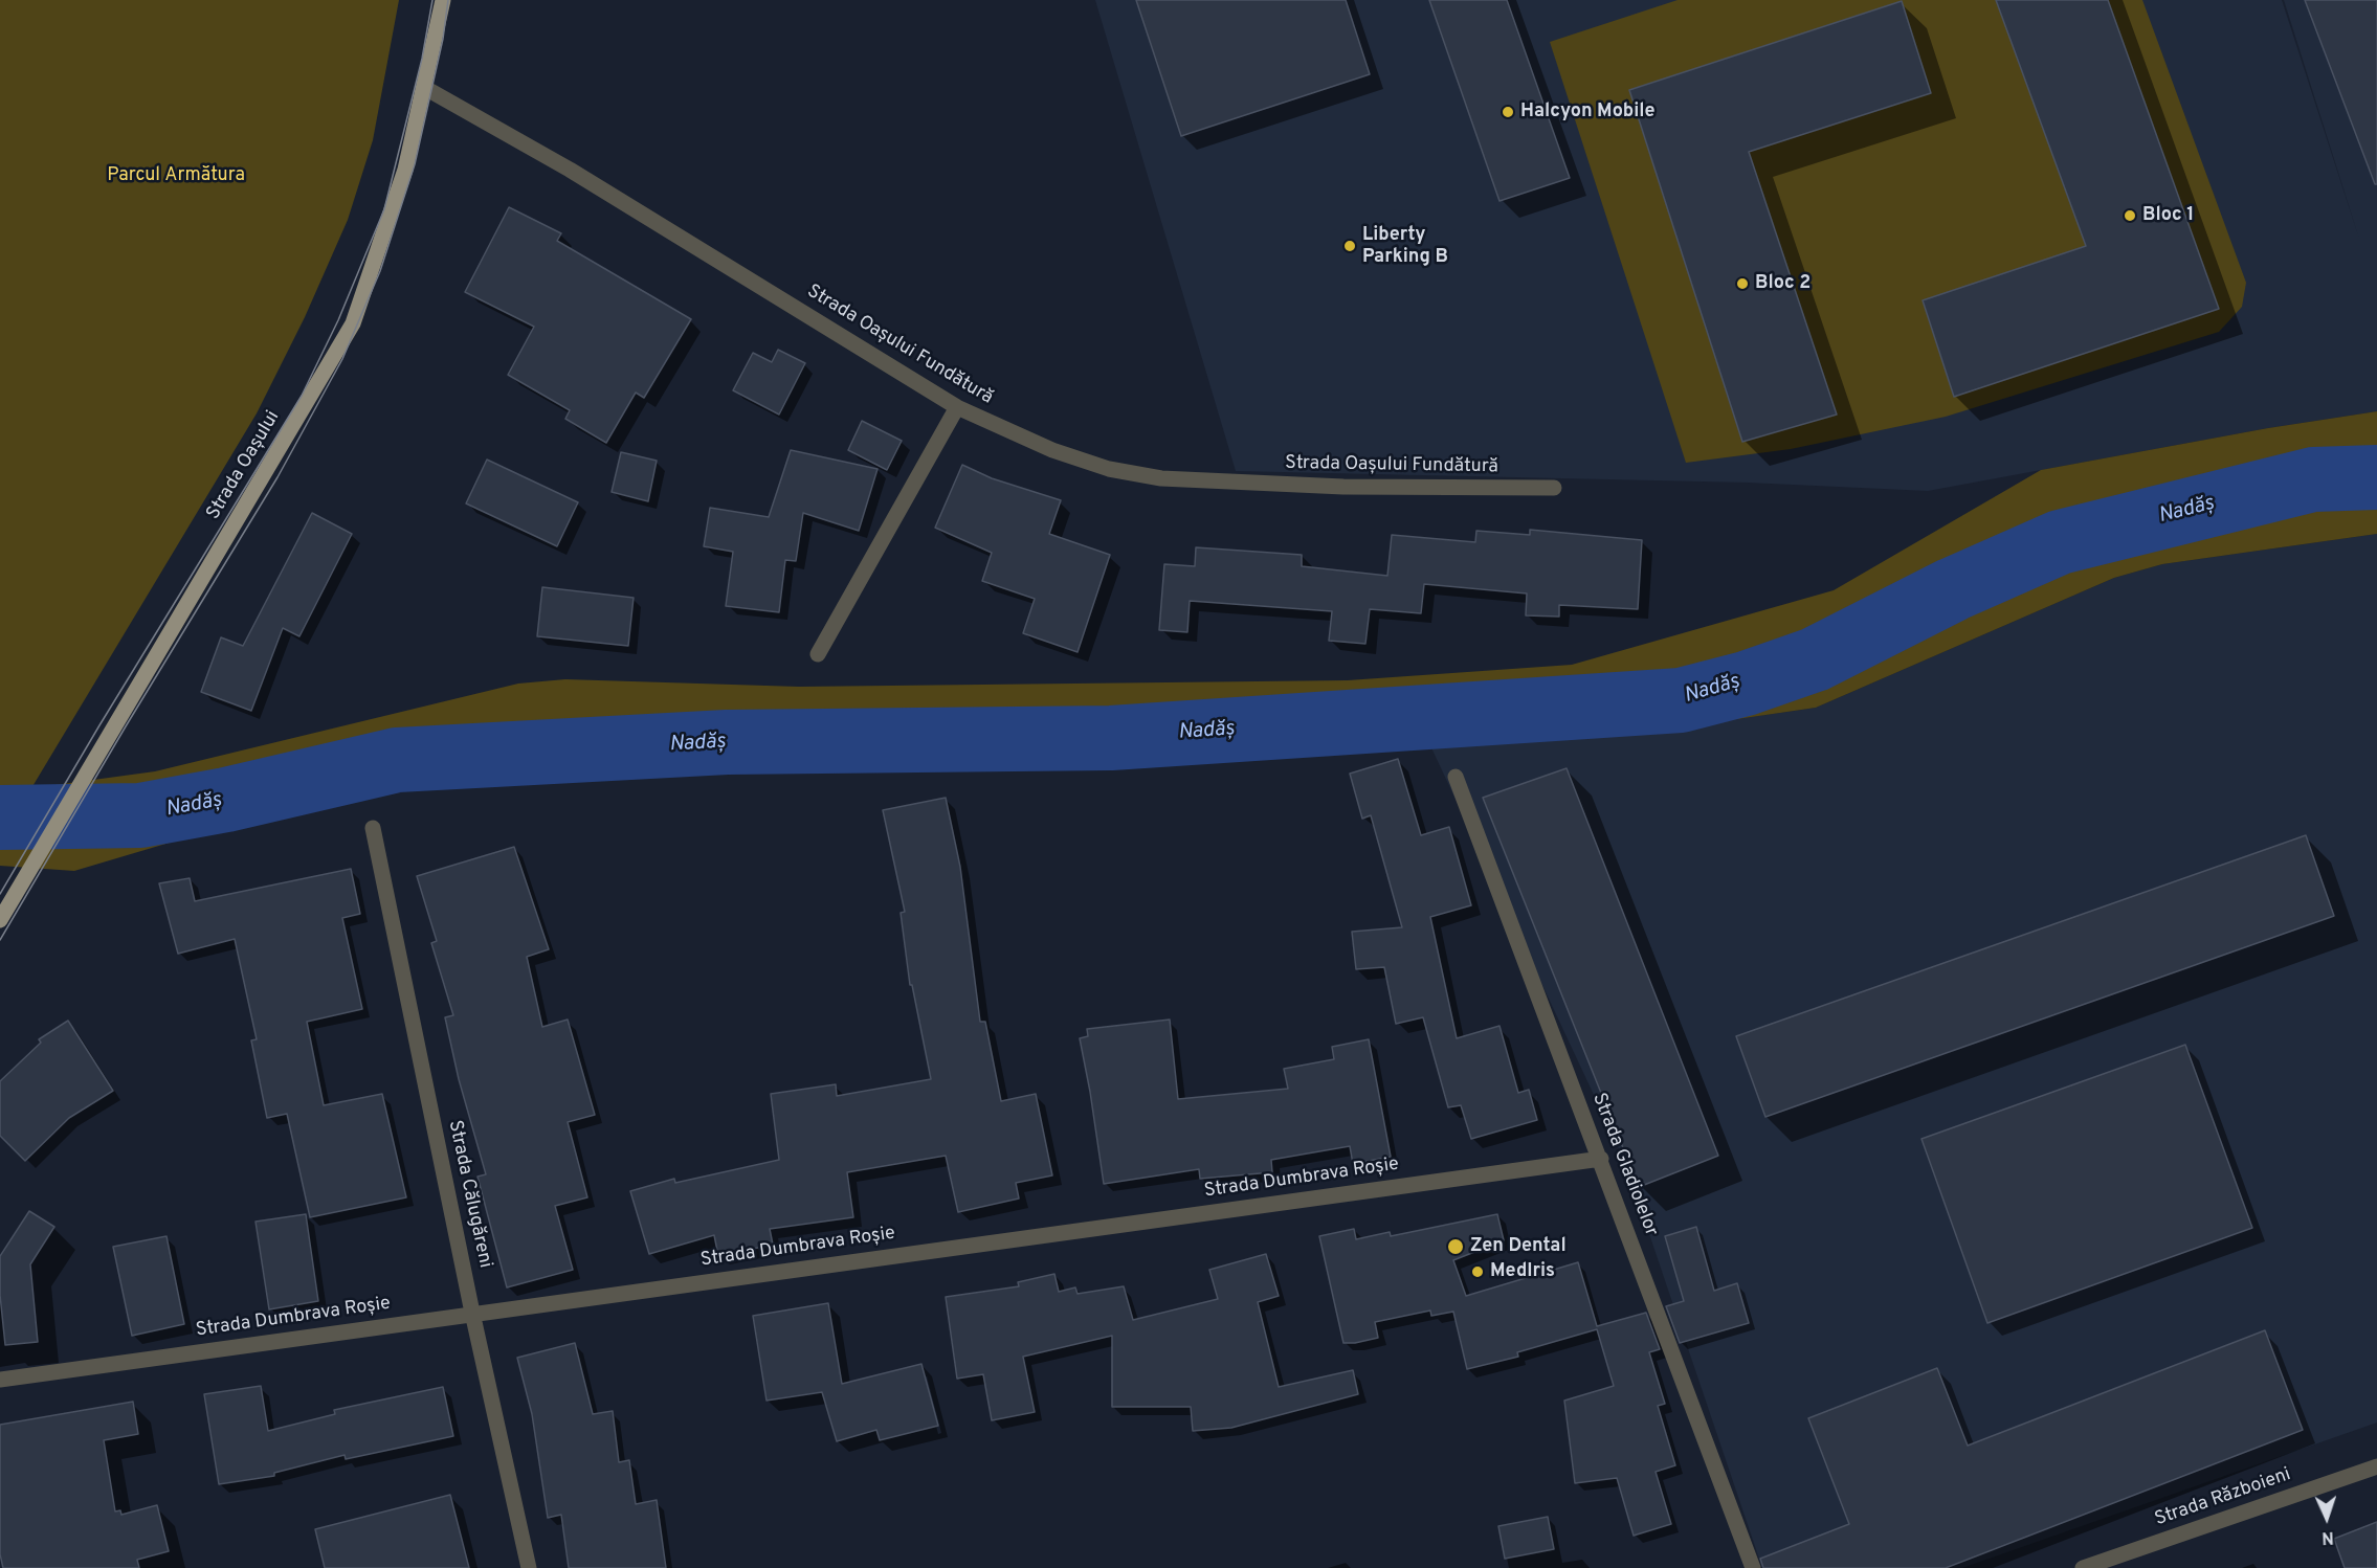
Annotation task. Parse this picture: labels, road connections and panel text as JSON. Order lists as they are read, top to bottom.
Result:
{
  "streets": {
    "main road": ["Strada Oașului"],
    "street": [
      "Strada Oașului Fundătură",
      "Strada Gladiolelor",
      "Strada Dumbrava Roșie",
      "Strada Călugăreni",
      "Strada Războieni"
    ]
  },
  "crossings": [
    ["Strada Oașului Fundătură", "Strada Oașului"],
    ["Strada Gladiolelor", "Strada Dumbrava Roșie"],
    ["Strada Dumbrava Roșie", "Strada Călugăreni"]
  ],
  "water": ["Nadăș"],
  "parks": ["Parcul Armătura"],
  "places": [
    "Halcyon Mobile",
    "Bloc 1",
    "Liberty Parking B",
    "Bloc 2",
    "Zen Dental",
    "MedIris"
  ],
  "north": "bottom"
}
